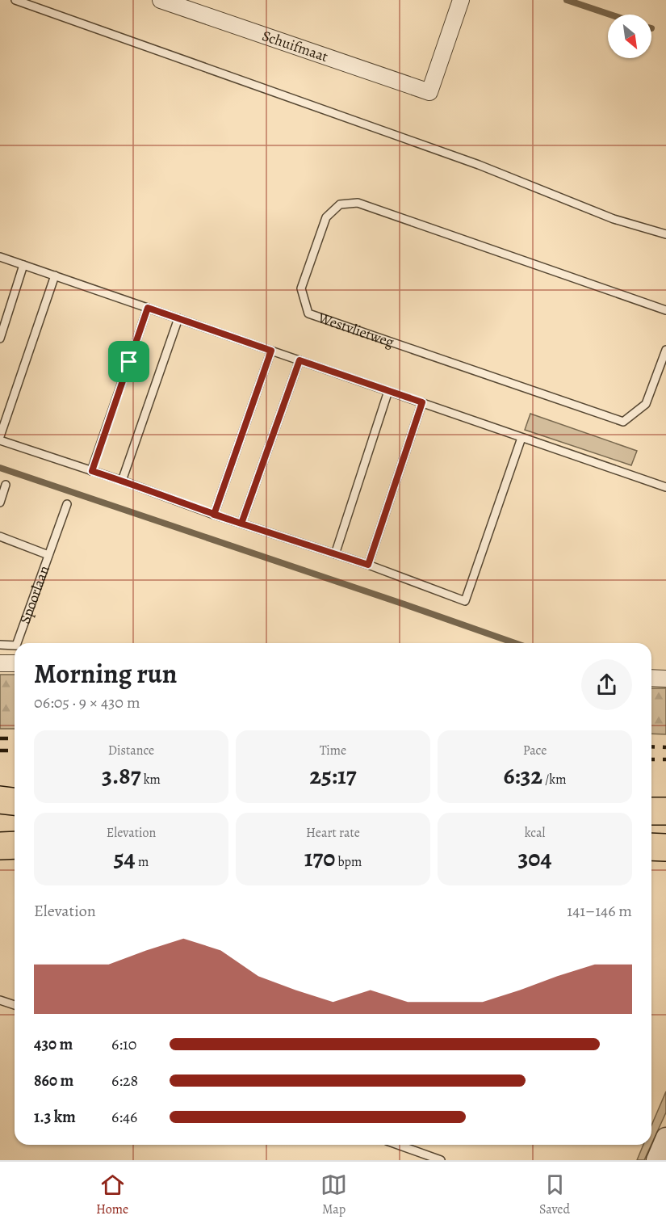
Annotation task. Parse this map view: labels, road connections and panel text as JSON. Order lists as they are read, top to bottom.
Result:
{
  "streets": {
    "street": ["Schuifmaat"],
    "lane": ["Westvlietweg", "Spoorlaan"]
  },
  "north": "bottom right",
  "page": {
    "heading": ["Morning run", "06:05 · 9 × 430 m"],
    "stats": [
      ["Distance", "3.87 km"],
      ["Time", "25:17"],
      ["Pace", "6:32 /km"],
      ["Elevation", "54 m"],
      ["Heart rate", "170 bpm"],
      ["kcal", "304"]
    ],
    "chart": ["Elevation", "141–146 m"],
    "list": [
      {
        "name": "430 m",
        "note": "6:10"
      },
      {
        "name": "860 m",
        "note": "6:28"
      },
      {
        "name": "1.3 km",
        "note": "6:46"
      }
    ],
    "tabs": ["Home", "Map", "Saved"]
  }
}
